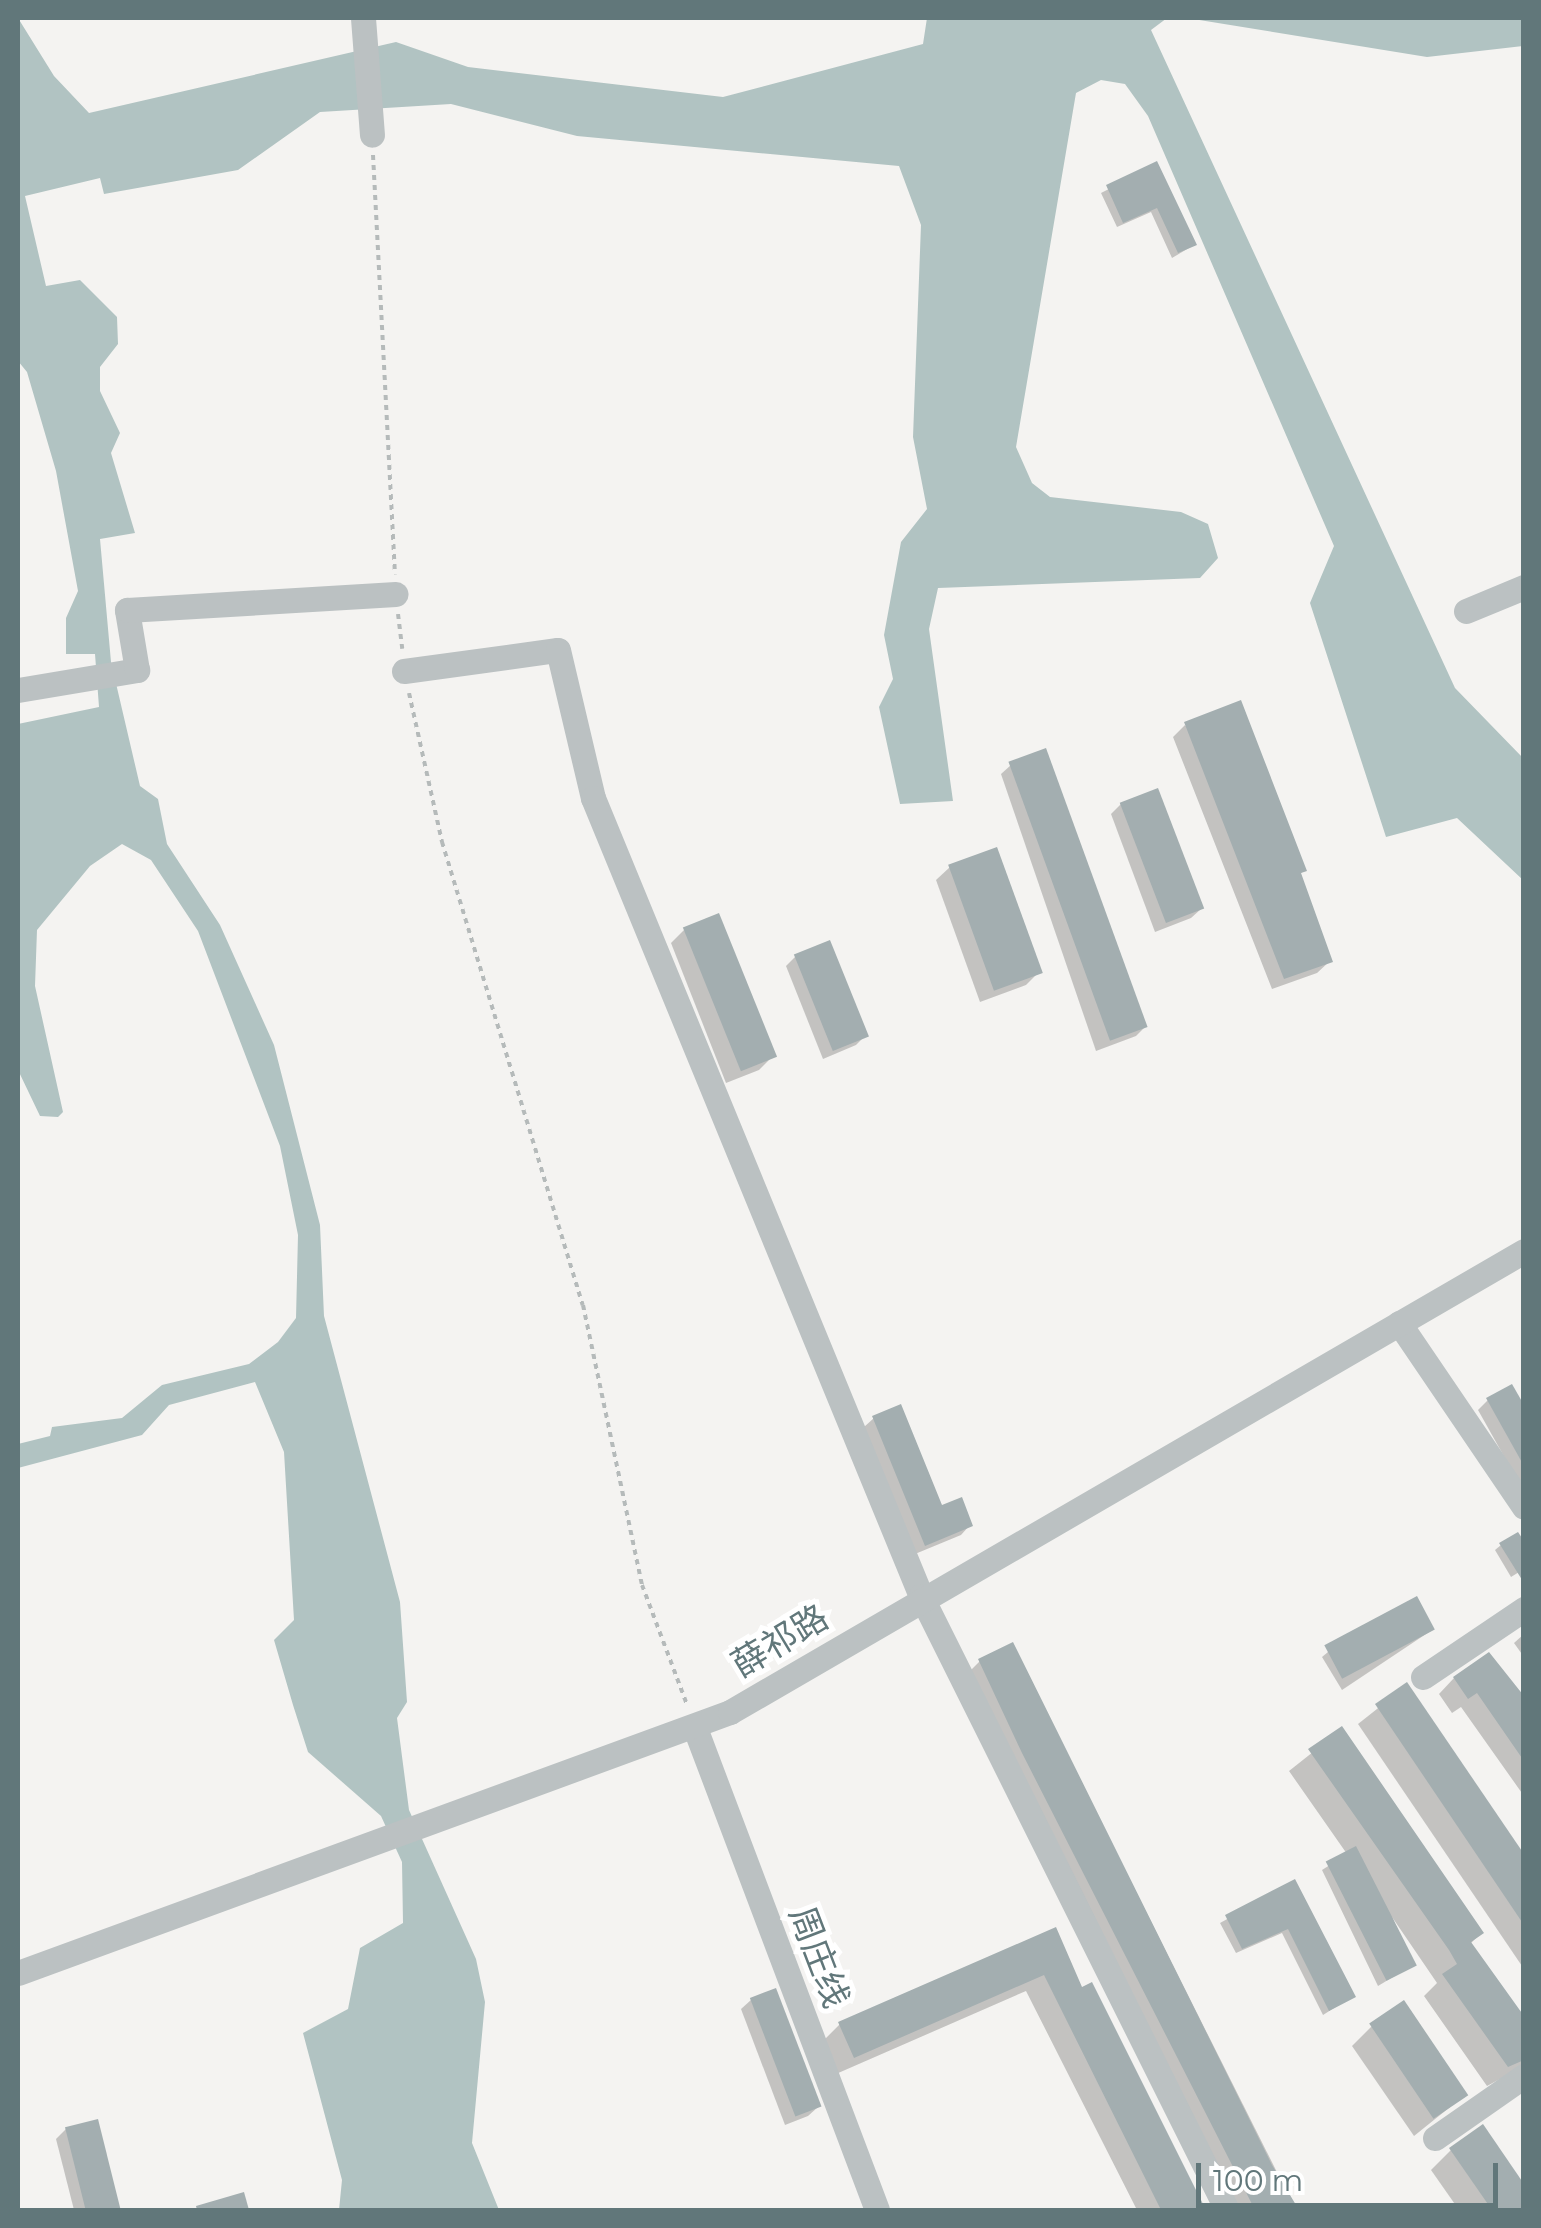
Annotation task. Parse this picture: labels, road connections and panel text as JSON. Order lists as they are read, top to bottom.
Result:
{
  "streets": {
    "street": ["薛祁路", "周庄线"]
  },
  "crossings": [
    ["薛祁路", "周庄线"]
  ],
  "scale_bar": "100 m"
}
